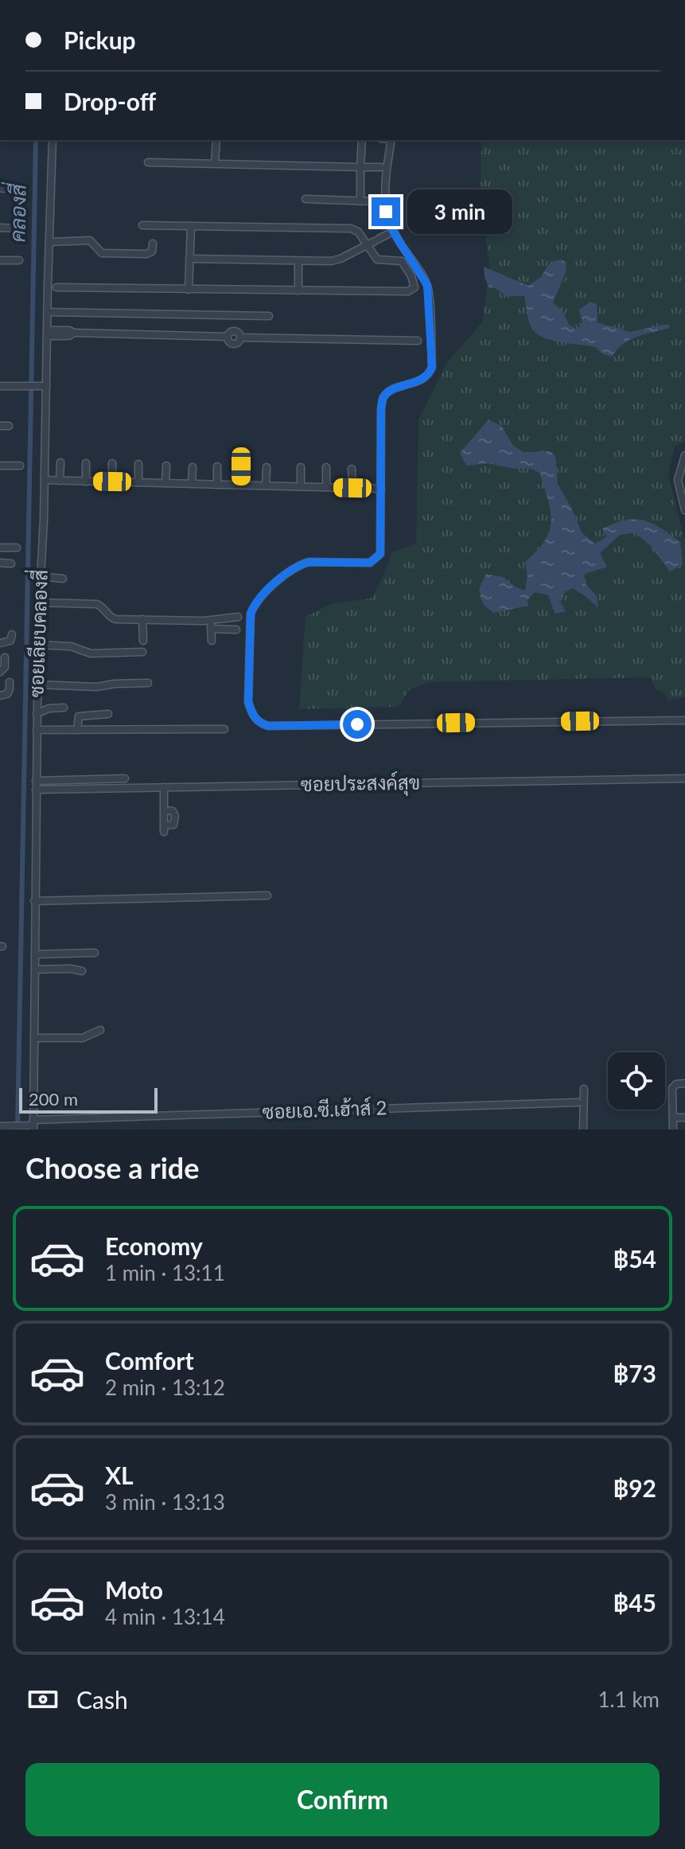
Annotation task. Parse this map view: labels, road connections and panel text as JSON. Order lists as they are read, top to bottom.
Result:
{
  "streets": {
    "street": ["ซอยเลียบคลองสี่", "ซอยประสงค์สุข", "ซอยเอ.ซี.เฮ้าส์ 2"]
  },
  "crossings": [
    ["ซอยเลียบคลองสี่", "ซอยประสงค์สุข"],
    ["ซอยเลียบคลองสี่", "ซอยเอ.ซี.เฮ้าส์ 2"]
  ],
  "water": ["คลองสี่"],
  "scale_bar": "200 m",
  "page": {
    "banner": ["Pickup", "Drop-off"],
    "bubble": "3 min",
    "scale": "200 m",
    "heading": "Choose a ride",
    "list": [
      {
        "name": "Economy",
        "note": "1 min · 13:11",
        "value": "฿54"
      },
      {
        "name": "Comfort",
        "note": "2 min · 13:12",
        "value": "฿73"
      },
      {
        "name": "XL",
        "note": "3 min · 13:13",
        "value": "฿92"
      },
      {
        "name": "Moto",
        "note": "4 min · 13:14",
        "value": "฿45"
      }
    ],
    "pay": ["Cash", "1.1 km"],
    "buttons": "Confirm"
  }
}
